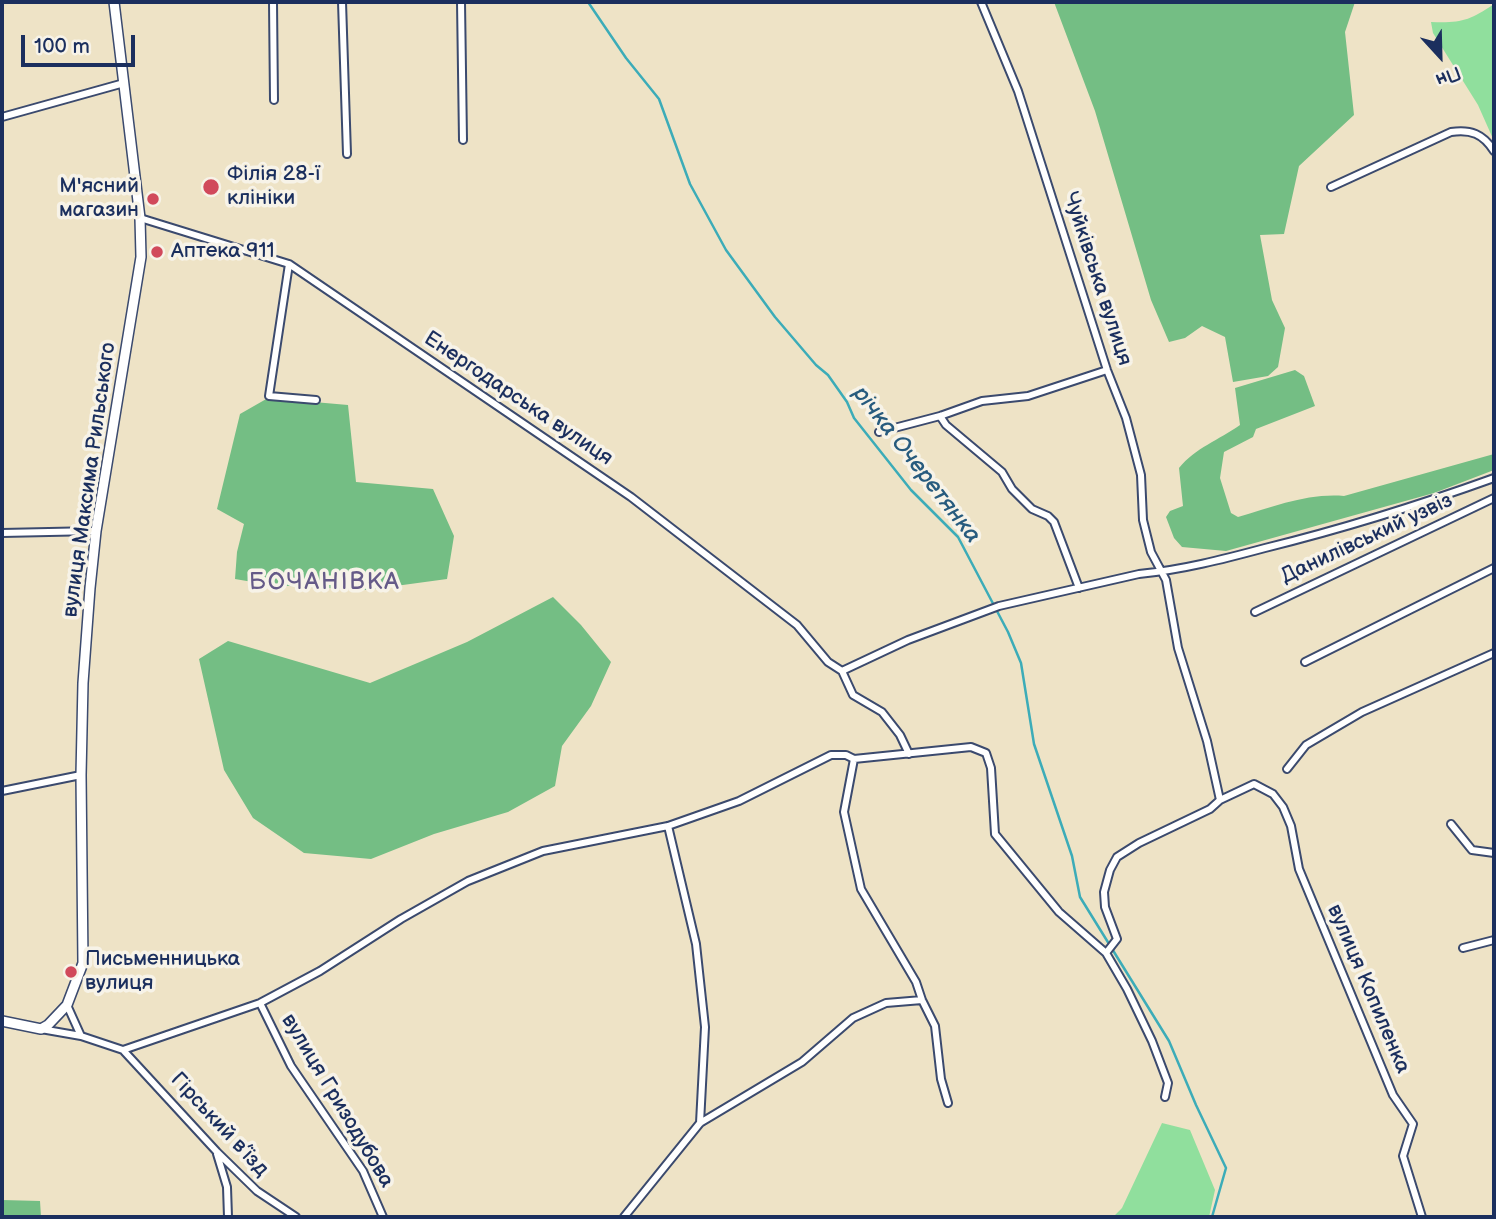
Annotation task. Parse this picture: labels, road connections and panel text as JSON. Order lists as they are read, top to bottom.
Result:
{
  "streets": {
    "main road": ["вулиця Максима Рильського"],
    "street": [
      "Чуйківська вулиця",
      "Енергодарська вулиця",
      "Данилівський узвіз",
      "вулиця Копиленка",
      "вулиця Гризодубова",
      "Гірський в’їзд"
    ]
  },
  "crossings": [
    ["Енергодарська вулиця", "вулиця Максима Рильського"]
  ],
  "districts": ["БОЧАНІВКА"],
  "water": ["річка Очеретянка"],
  "places": [
    "Філія 28-ї клініки",
    "М'ясний магазин",
    "Аптека 911",
    "Письменницька вулиця"
  ],
  "scale_bar": "100 m",
  "north": "bottom"
}
